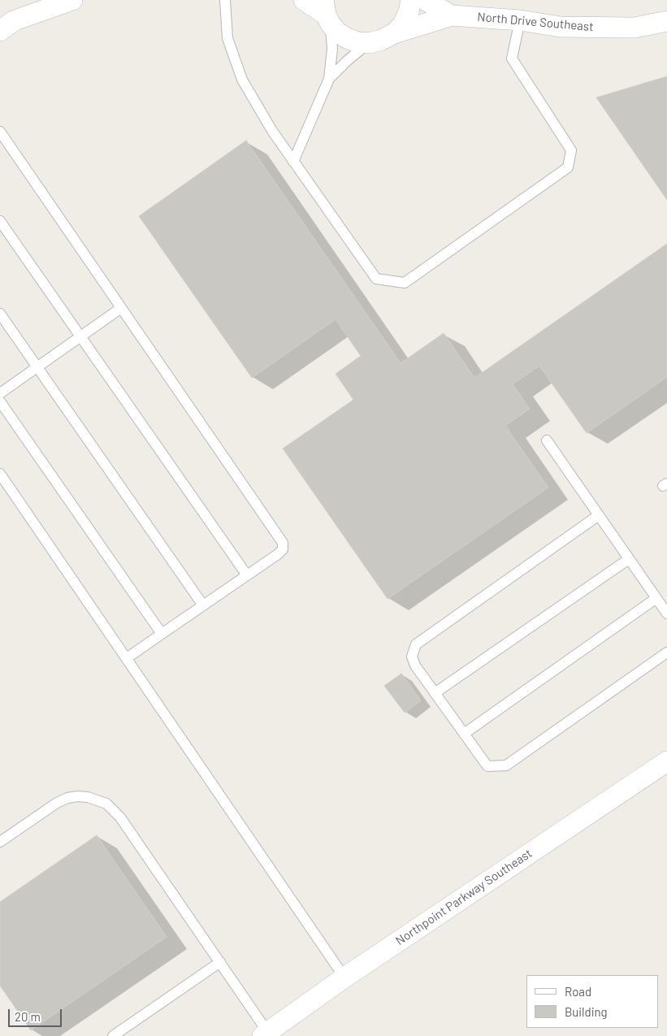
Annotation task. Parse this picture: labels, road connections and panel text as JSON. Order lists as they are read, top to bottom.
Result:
{
  "streets": {
    "street": ["North Drive Southeast", "Northpoint Parkway Southeast"]
  },
  "legend": ["Road", "Building"],
  "scale_bar": "20 m"
}
